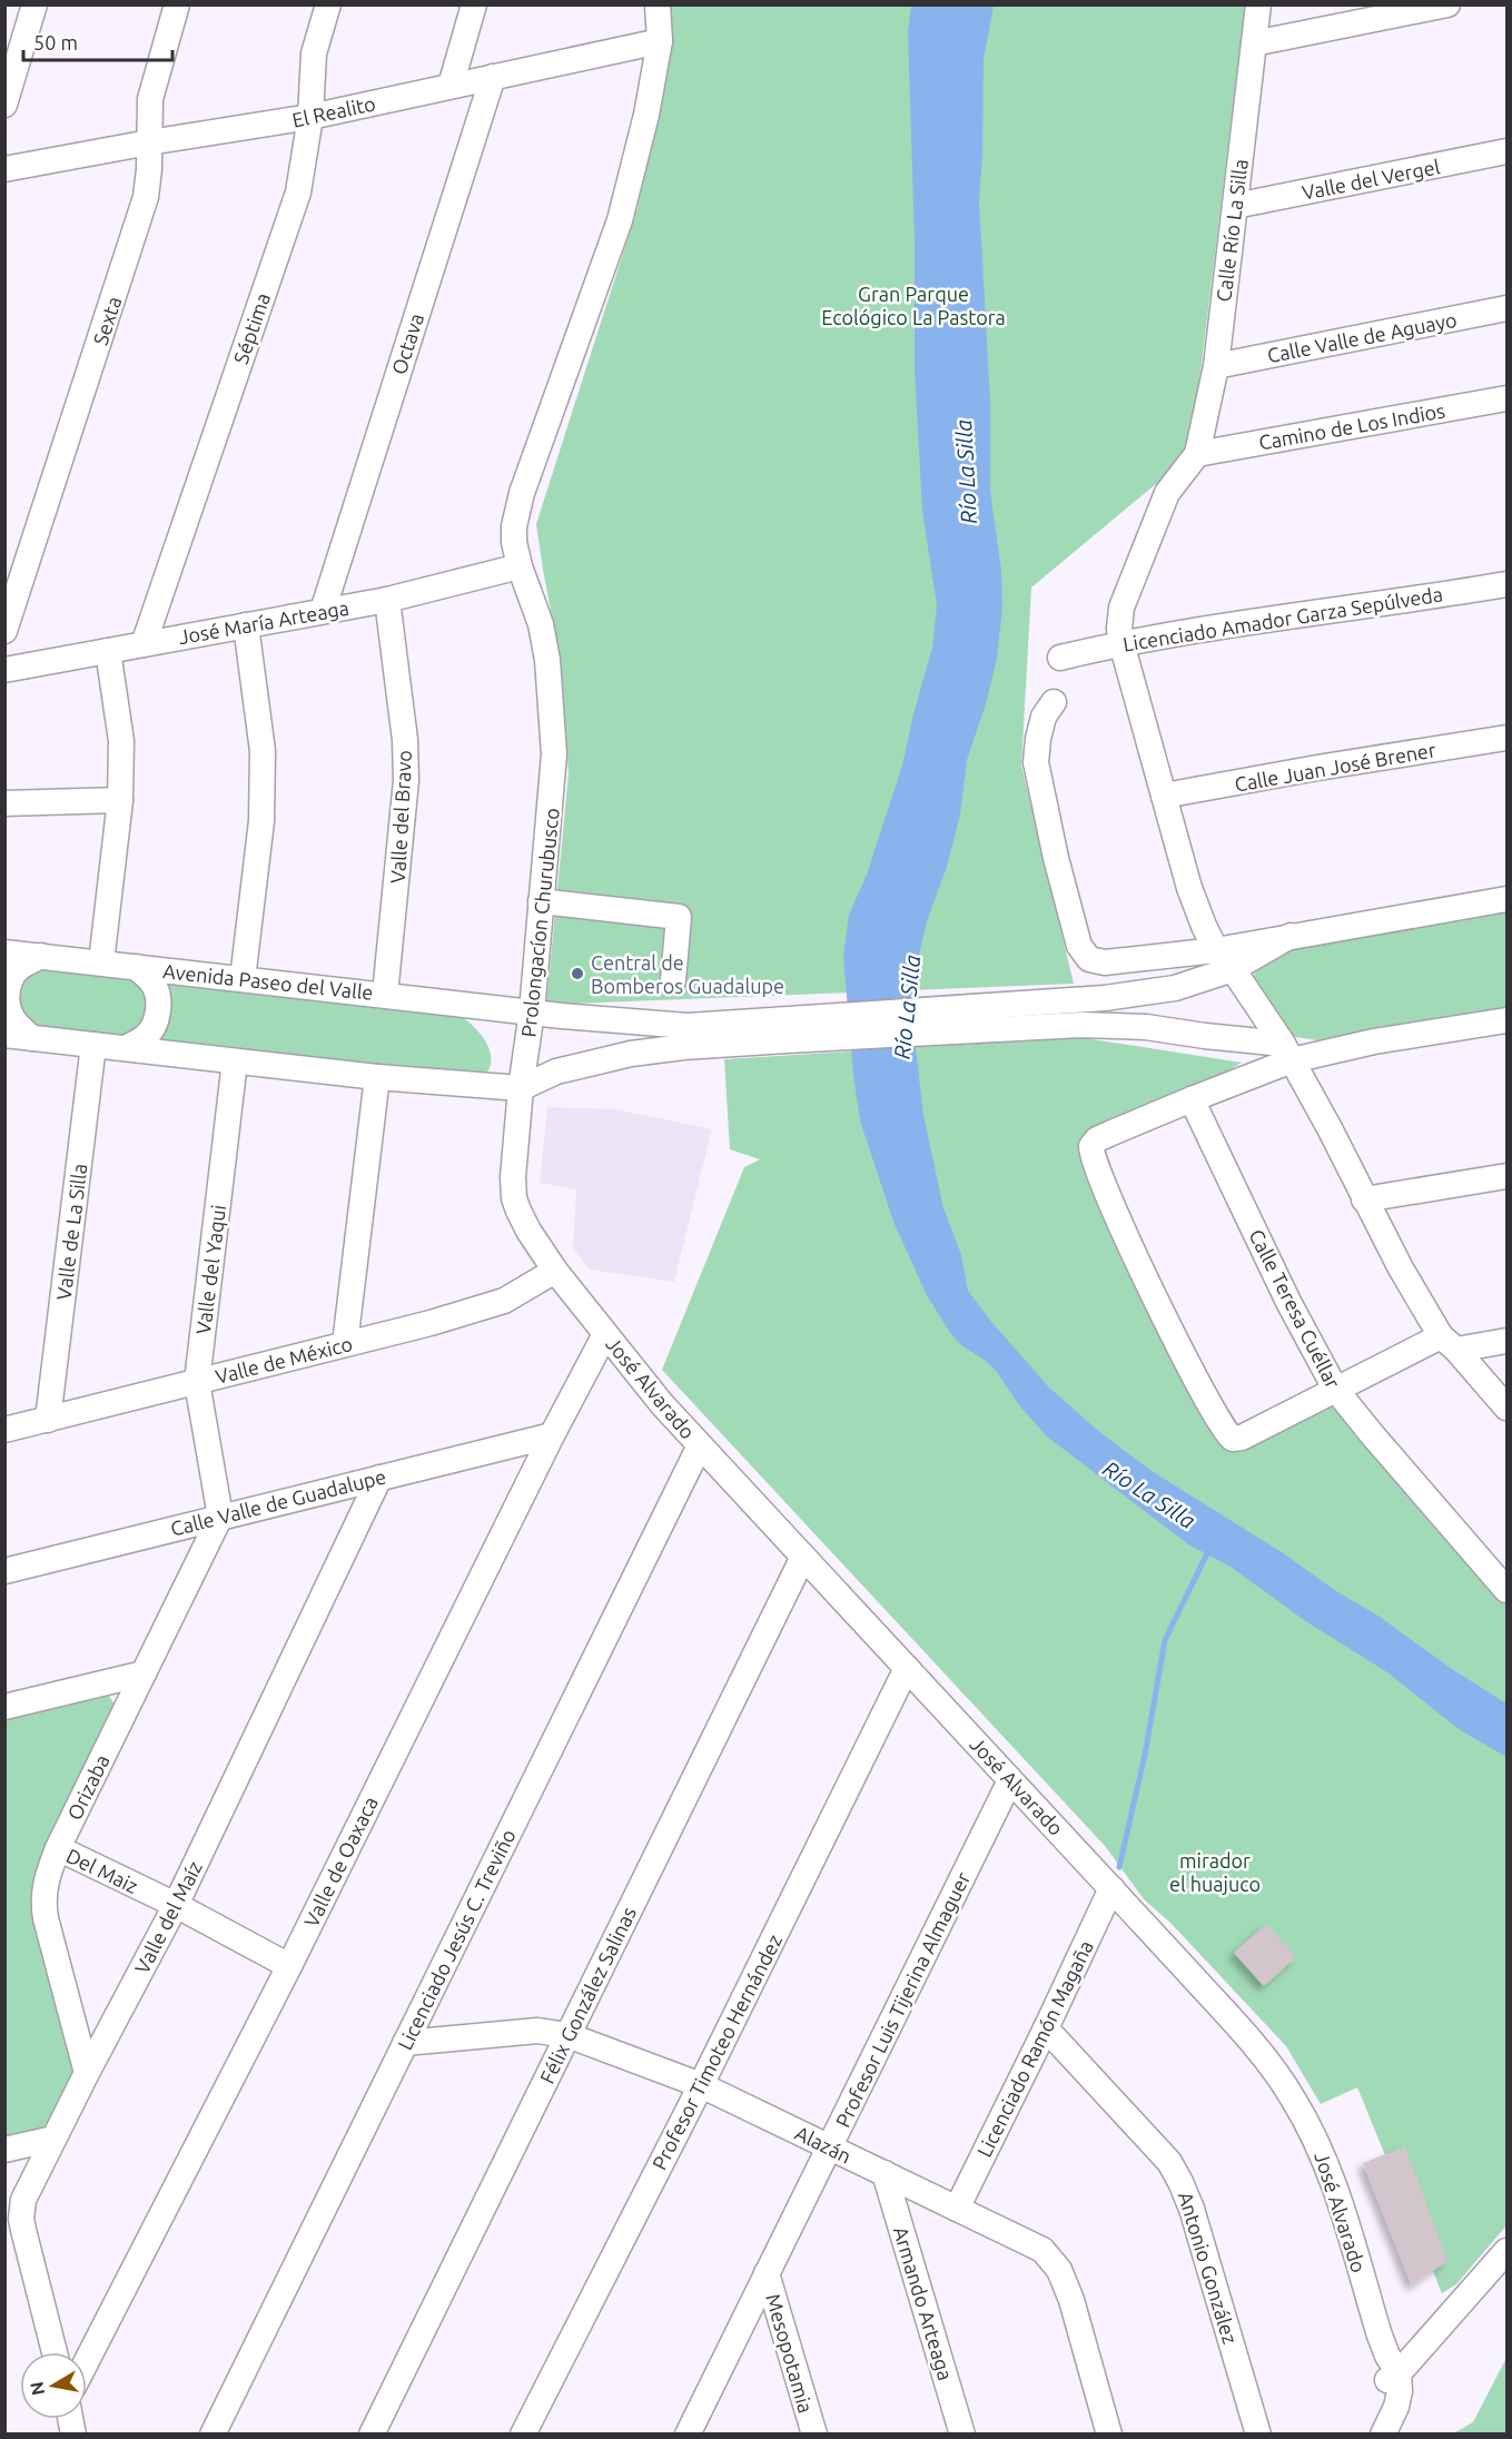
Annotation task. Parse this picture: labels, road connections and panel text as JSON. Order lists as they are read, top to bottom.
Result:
{
  "streets": {
    "street": [
      "El Realito",
      "Valle del Vergel",
      "Calle Río La Silla",
      "Sexta",
      "Séptima",
      "Calle Valle de Aguayo",
      "Octava",
      "Camino de Los Indios",
      "Licenciado Amador Garza Sepúlveda",
      "José María Arteaga",
      "Calle Juan José Brener",
      "Valle del Bravo",
      "Prolongacíon Churubusco",
      "Avenida Paseo del Valle",
      "Valle de La Silla",
      "Valle del Yaqui",
      "Calle Teresa Cuéllar",
      "Valle de México",
      "José Alvarado",
      "Calle Valle de Guadalupe",
      "Orizaba",
      "Valle de Oaxaca",
      "Del Maiz",
      "Valle del Maíz",
      "Licenciado Jesús C. Treviño",
      "Félix González Salinas",
      "Profesor Luis Tijerina Almaguer",
      "Licenciado Ramón Magaña",
      "Profesor Timoteo Hernández",
      "Alazán",
      "Antonio González",
      "Armando Arteaga",
      "Mesopotamia"
    ]
  },
  "crossings": [
    ["El Realito", "Sexta"],
    ["El Realito", "Séptima"],
    ["El Realito", "Octava"],
    ["Valle del Vergel", "Calle Río La Silla"],
    ["Calle Río La Silla", "Calle Valle de Aguayo"],
    ["Calle Río La Silla", "Camino de Los Indios"],
    ["Séptima", "José María Arteaga"],
    ["Octava", "José María Arteaga"],
    ["José María Arteaga", "Valle del Bravo"],
    ["José María Arteaga", "Prolongacíon Churubusco"],
    ["Valle del Bravo", "Avenida Paseo del Valle"],
    ["Prolongacíon Churubusco", "Avenida Paseo del Valle"],
    ["Prolongacíon Churubusco", "Valle de México"],
    ["Prolongacíon Churubusco", "José Alvarado"],
    ["Avenida Paseo del Valle", "Valle de La Silla"],
    ["Valle de La Silla", "Valle de México"],
    ["Valle del Yaqui", "Valle de México"],
    ["Valle del Yaqui", "Calle Valle de Guadalupe"],
    ["Valle del Yaqui", "Orizaba"],
    ["Valle de México", "José Alvarado"],
    ["José Alvarado", "Valle de Oaxaca"],
    ["José Alvarado", "Licenciado Jesús C. Treviño"],
    ["José Alvarado", "Félix González Salinas"],
    ["José Alvarado", "Profesor Luis Tijerina Almaguer"],
    ["José Alvarado", "Licenciado Ramón Magaña"],
    ["José Alvarado", "Profesor Timoteo Hernández"],
    ["Calle Valle de Guadalupe", "Orizaba"],
    ["Calle Valle de Guadalupe", "Valle de Oaxaca"],
    ["Calle Valle de Guadalupe", "Valle del Maíz"],
    ["Orizaba", "Del Maiz"],
    ["Orizaba", "Valle del Maíz"],
    ["Valle de Oaxaca", "Del Maiz"],
    ["Del Maiz", "Valle del Maíz"],
    ["Licenciado Jesús C. Treviño", "Alazán"],
    ["Félix González Salinas", "Alazán"],
    ["Profesor Luis Tijerina Almaguer", "Alazán"],
    ["Profesor Luis Tijerina Almaguer", "Mesopotamia"],
    ["Licenciado Ramón Magaña", "Alazán"],
    ["Licenciado Ramón Magaña", "Antonio González"],
    ["Profesor Timoteo Hernández", "Alazán"],
    ["Alazán", "Armando Arteaga"]
  ],
  "water": ["Río La Silla"],
  "parks": ["Gran Parque Ecológico La Pastora", "mirador el huajuco"],
  "places": ["Central de Bomberos Guadalupe"],
  "scale_bar": "50 m",
  "north": "left"
}
